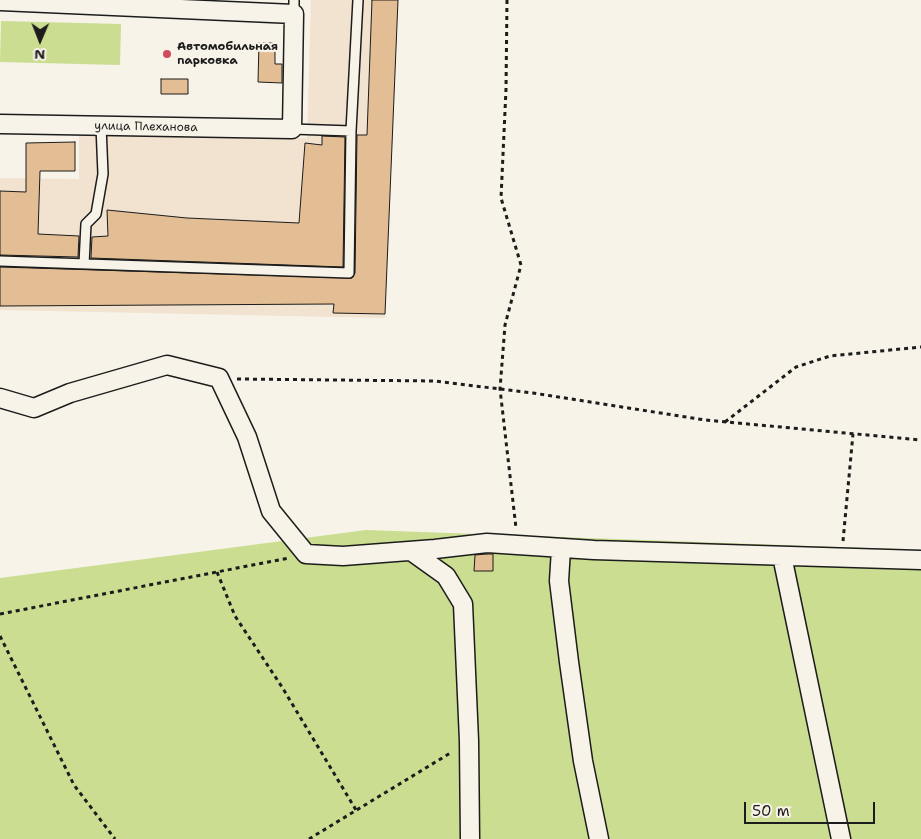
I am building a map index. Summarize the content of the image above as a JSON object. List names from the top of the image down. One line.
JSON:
{"streets":{"street":["улица Плеханова"]},"places":["Автомобильная парковка"],"scale_bar":"50 m","north":"bottom"}
